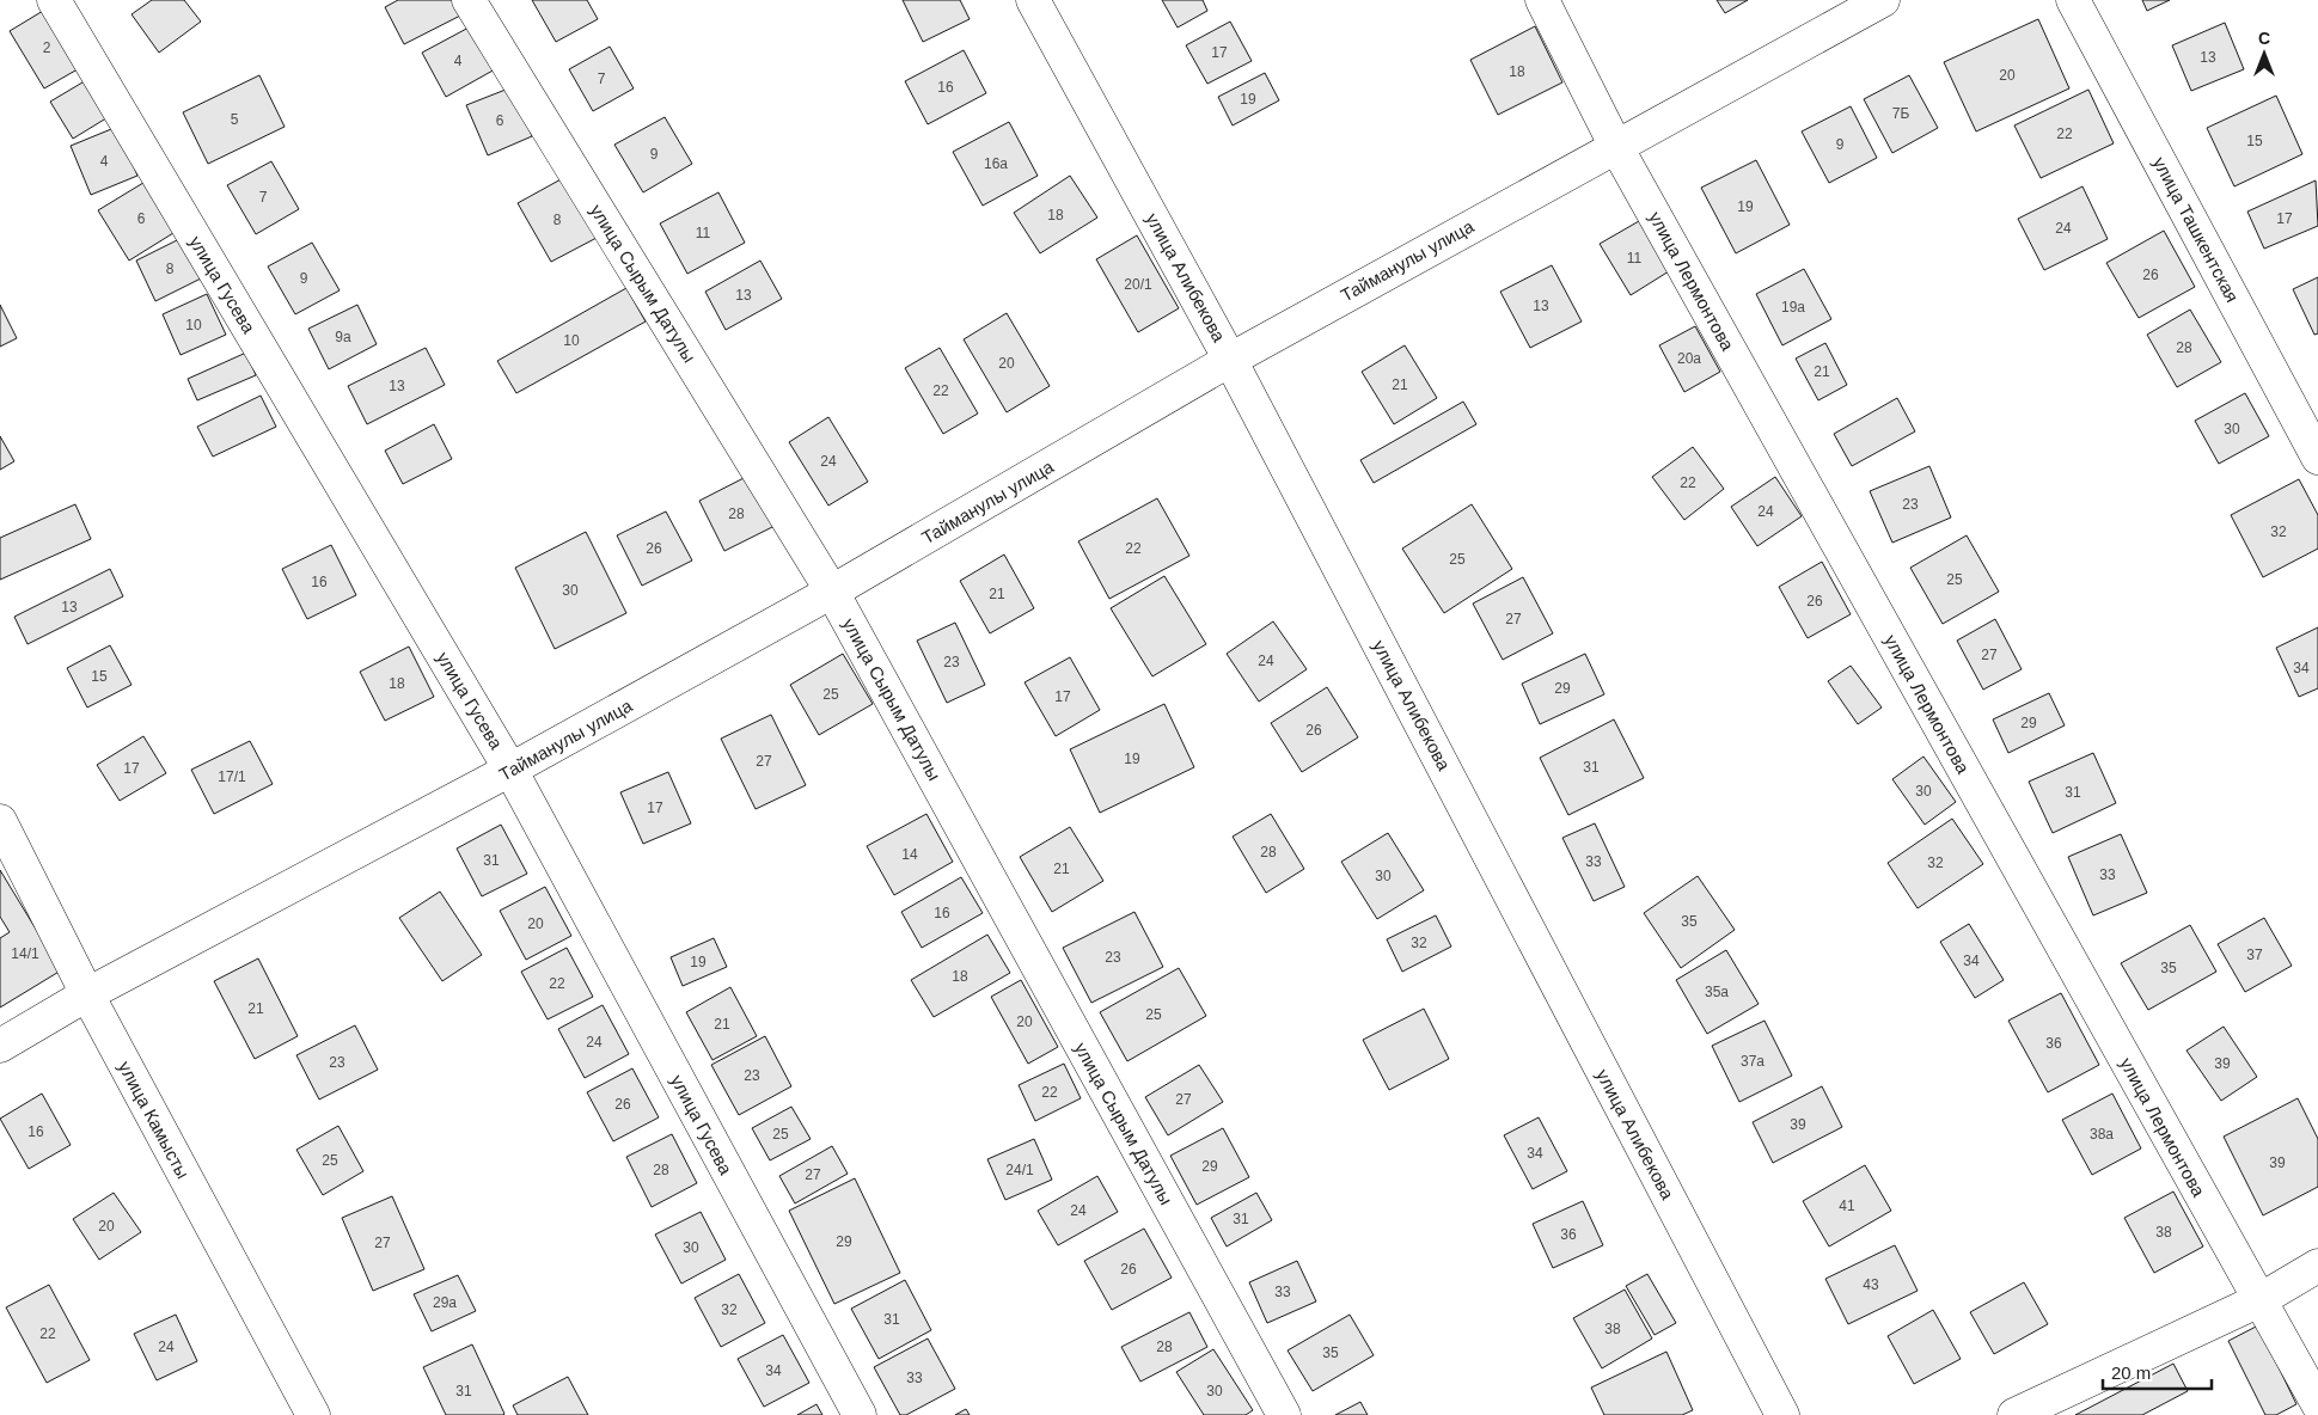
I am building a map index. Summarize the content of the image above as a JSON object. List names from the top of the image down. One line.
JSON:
{"streets":{"street":["улица Ташкентская","Тайманулы улица","улица Алибекова","улица Лермонтова","улица Сырым Датулы","улица Гусева","улица Камысты"]},"crossings":[["Тайманулы улица","улица Алибекова"],["Тайманулы улица","улица Лермонтова"],["Тайманулы улица","улица Сырым Датулы"],["Тайманулы улица","улица Гусева"],["Тайманулы улица","улица Камысты"]],"house_numbers":["2","17","13","4","18","20","7","16","19","7Б","5","6","22","15","9","9","4","16а","7","19","18","6","17","8","24","11","11","8","26","9","20/1","13","13","19а","10","9а","10","28","20а","20","21","21","13","22","30","24","22","23","24","28","32","26","22","25","25","16","30","21","26","13","27","27","24","23","34","15","18","29","25","17","29","26","19","27","31","17","17/1","30","31","17","28","14","31","33","32","21","33","30","16","35","20","32","14/1","37","23","34","19","35","18","22","35а","21","25","20","21","24","36","37а","23","39","23","22","27","26","39","16","25","38а","34","25","39","29","28","24/1","27","41","24","31","20","38","36","29","27","30","26","43","33","29а","32","31","38","22","24","28","35","34","33","31","30"],"scale_bar":"20 m","north":"top"}
